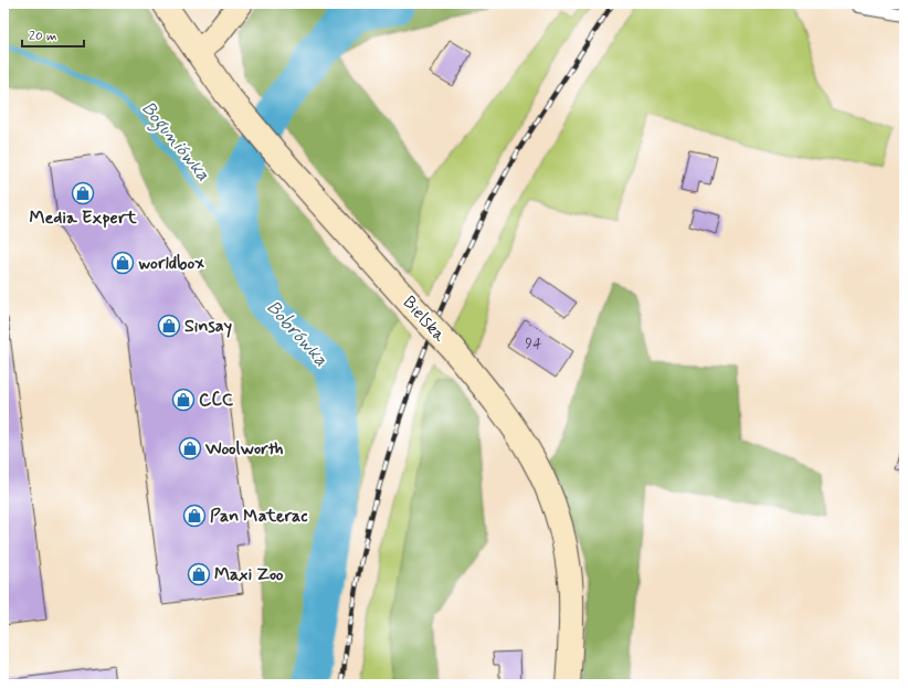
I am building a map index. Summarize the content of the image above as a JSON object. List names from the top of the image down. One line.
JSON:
{"streets":{"street":["Bielska"]},"water":["Boguniówka","Bobrówka"],"places":{"shop":["Media Expert","worldbox","Sinsay","CCC","Woolworth","Pan Materac","Maxi Zoo"]},"house_numbers":["94"],"scale_bar":"20 m"}
